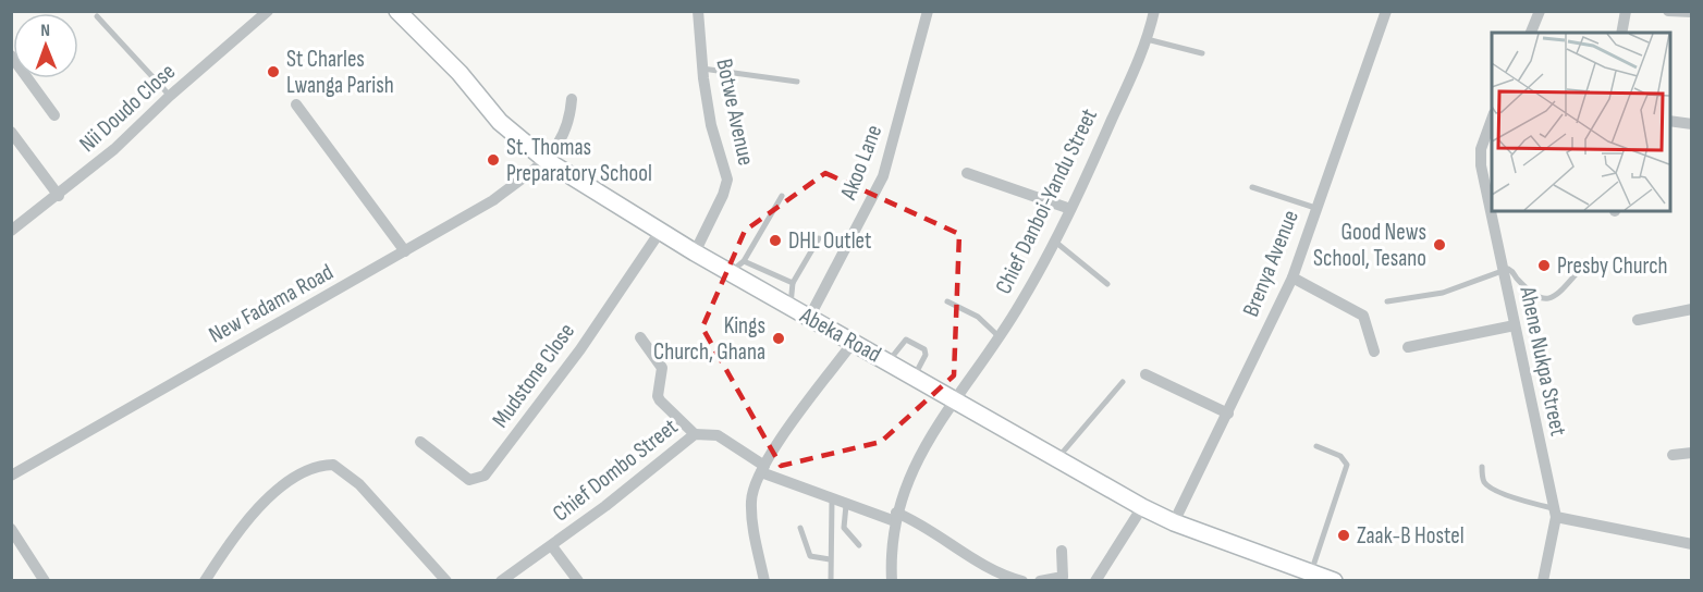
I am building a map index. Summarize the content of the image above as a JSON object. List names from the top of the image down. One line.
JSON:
{"streets":{"street":["Nii Doudo Close","Botwe Avenue","Akoo Lane","Chief Danboi-Yandu Street","Brenya Avenue","New Fadama Road","Abeka Road","Ahene Nukpa Street","Mudstone Close","Chief Dombo Street"]},"crossings":[["Botwe Avenue","Abeka Road"],["Akoo Lane","Abeka Road"],["Chief Danboi-Yandu Street","Abeka Road"],["Chief Danboi-Yandu Street","Chief Dombo Street"],["Brenya Avenue","Abeka Road"],["New Fadama Road","Abeka Road"],["Abeka Road","Mudstone Close"]],"places":["St Charles Lwanga Parish","St. Thomas Preparatory School","DHL Outlet","Good News School, Tesano","Presby Church","Kings Church, Ghana","Zaak-B Hostel"],"north":"top"}
